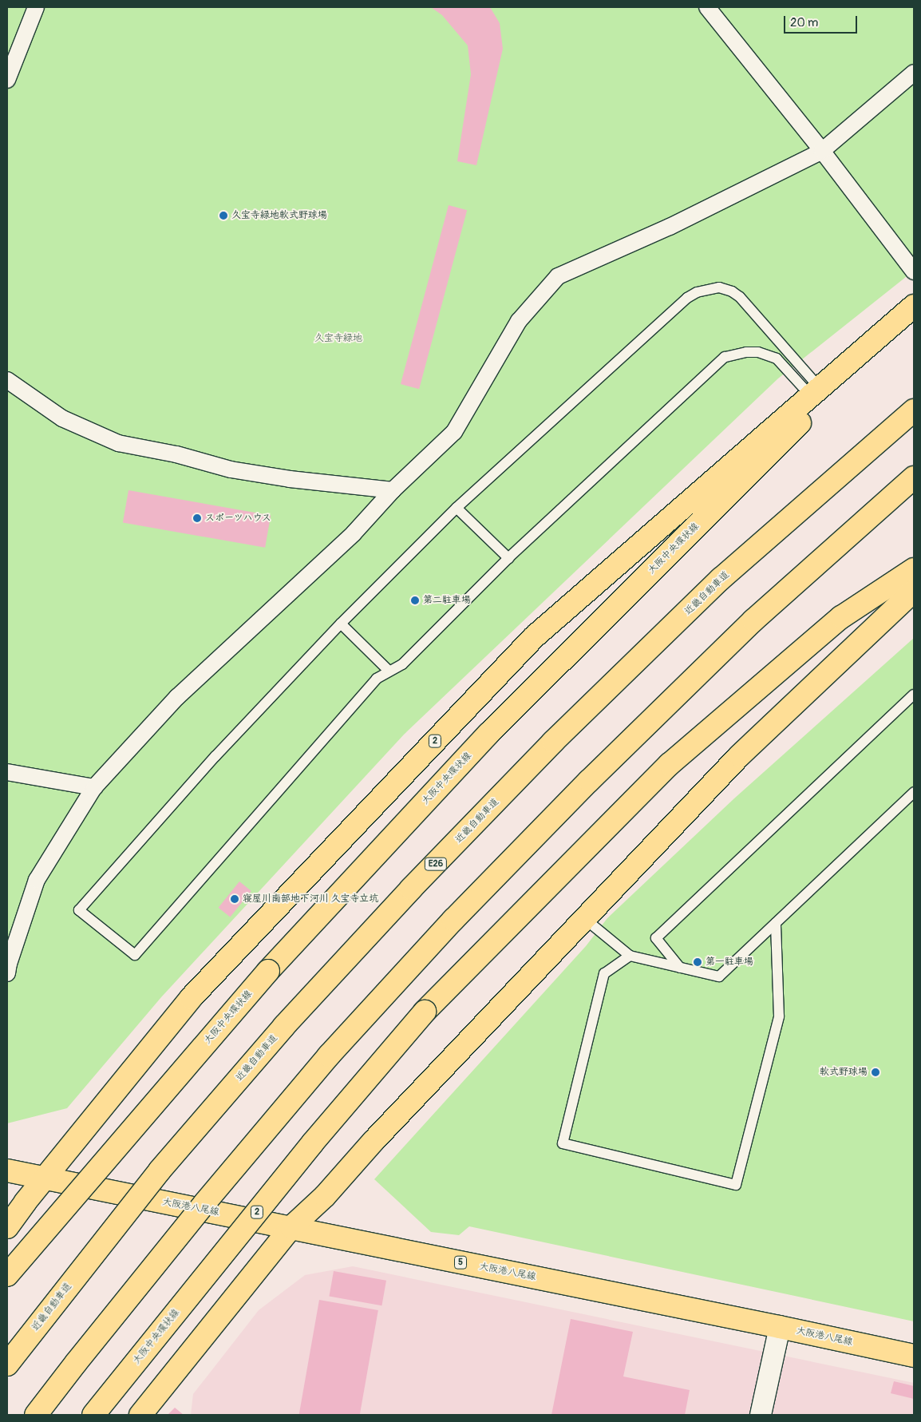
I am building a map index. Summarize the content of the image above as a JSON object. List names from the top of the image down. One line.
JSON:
{"streets":{"main road":["大阪中央環状線","近畿自動車道","2","E26","大阪港八尾線","5"]},"crossings":[["大阪中央環状線","2"],["2","大阪港八尾線"]],"parks":["久宝寺緑地"],"places":["久宝寺緑地軟式野球場","スポーツハウス","第二駐車場","寝屋川南部地下河川 久宝寺立坑","第一駐車場","軟式野球場"],"scale_bar":"20 m"}
